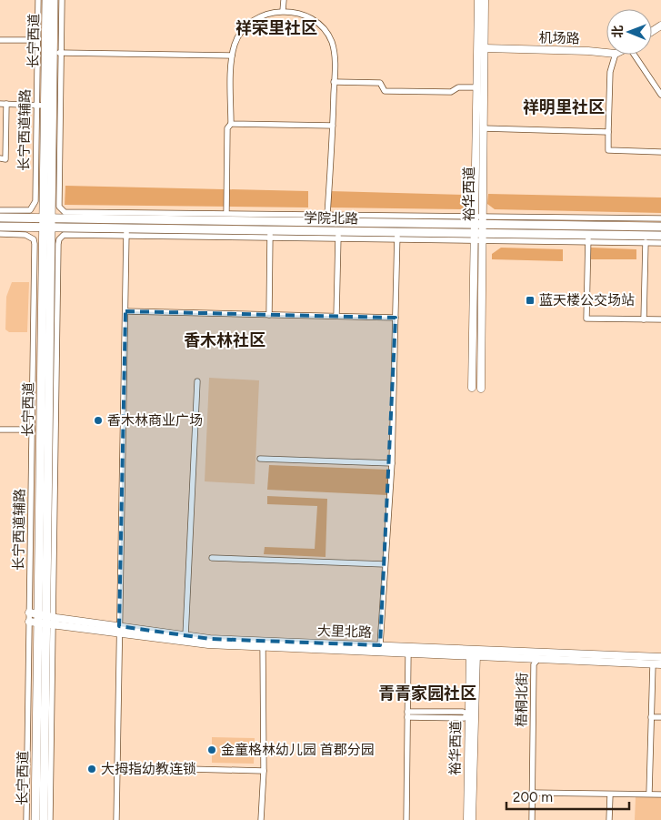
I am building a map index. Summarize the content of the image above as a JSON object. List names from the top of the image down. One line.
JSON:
{"streets":{"main road":["机场路","长宁西道","裕华西道","学院北路","大里北路"],"street":["长宁西道辅路","梧桐北街"]},"crossings":[["机场路","裕华西道"],["长宁西道","长宁西道辅路"],["长宁西道","学院北路"],["长宁西道","大里北路"],["长宁西道辅路","学院北路"],["长宁西道辅路","大里北路"],["裕华西道","学院北路"],["裕华西道","大里北路"],["大里北路","梧桐北街"]],"districts":["祥荣里社区","祥明里社区","香木林社区","青青家园社区"],"places":{"transit":["蓝天楼公交场站"],"other":["香木林商业广场","金童格林幼儿园 首郡分园","大拇指幼教连锁"]},"scale_bar":"200 m","north":"left"}
